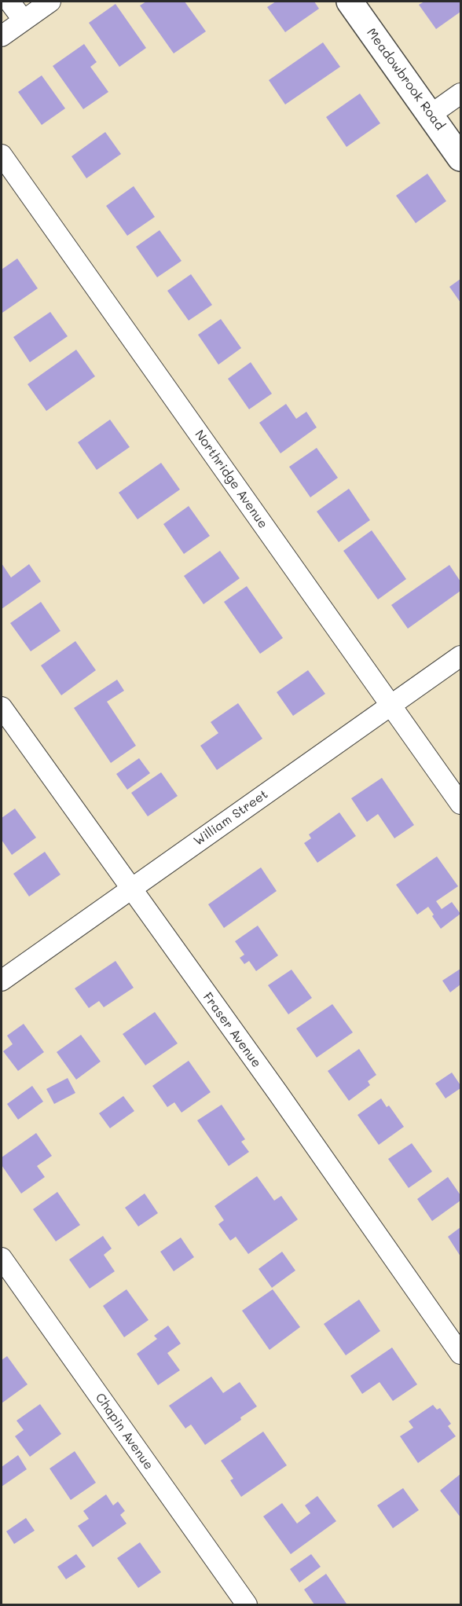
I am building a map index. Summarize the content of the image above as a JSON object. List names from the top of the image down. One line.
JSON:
{"streets":{"street":["Meadowbrook Road","Northridge Avenue","William Street","Fraser Avenue","Chapin Avenue"]},"crossings":[["Northridge Avenue","William Street"],["William Street","Fraser Avenue"]]}
